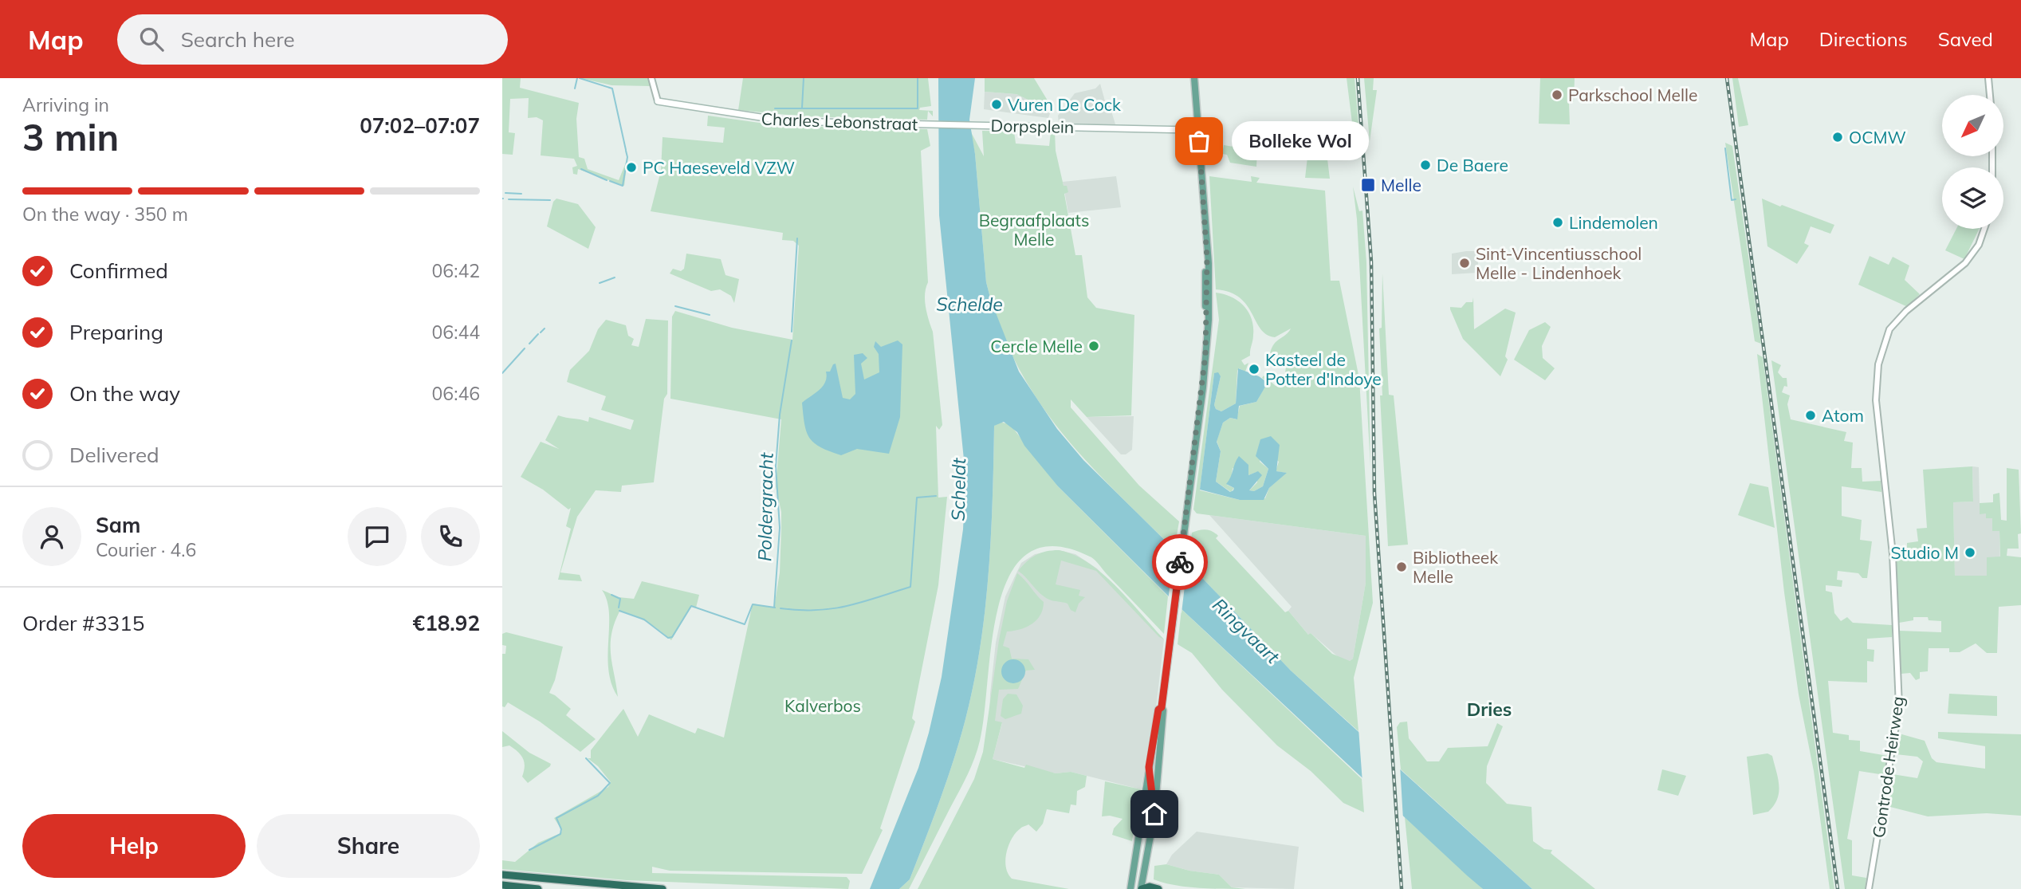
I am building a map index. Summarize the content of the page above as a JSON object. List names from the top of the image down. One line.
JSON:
{"streets":{"main road":["Charles Lebonstraat","Dorpsplein"],"street":["Gontrode Heirweg"]},"crossings":[["Charles Lebonstraat","Dorpsplein"]],"districts":["Dries"],"water":["Schelde","Scheldt","Poldergracht","Ringvaart"],"parks":["Begraafplaats Melle","Kalverbos"],"places":{"other":["Parkschool Melle","Vuren De Cock","OCMW","Bolleke Wol","De Baere","PC Haeseveld VZW","Lindemolen","Sint-Vincentiusschool Melle - Lindenhoek","Cercle Melle","Kasteel de Potter d'Indoye","Atom","Studio M","Bibliotheek Melle"],"transit":["Melle"]},"north":"bottom left","page":{"header":"Map","search":"Search here","nav":["Map","Directions","Saved"],"heading":["3 min","Arriving in","07:02–07:07"],"panel":["Sam","Courier · 4.6","Order #3315","€18.92"],"bubble":"Bolleke Wol","bar":"On the way · 350 m","list":[["Confirmed","06:42"],["Preparing","06:44"],["On the way","06:46"],"Delivered"],"buttons":["Help","Share"]}}
